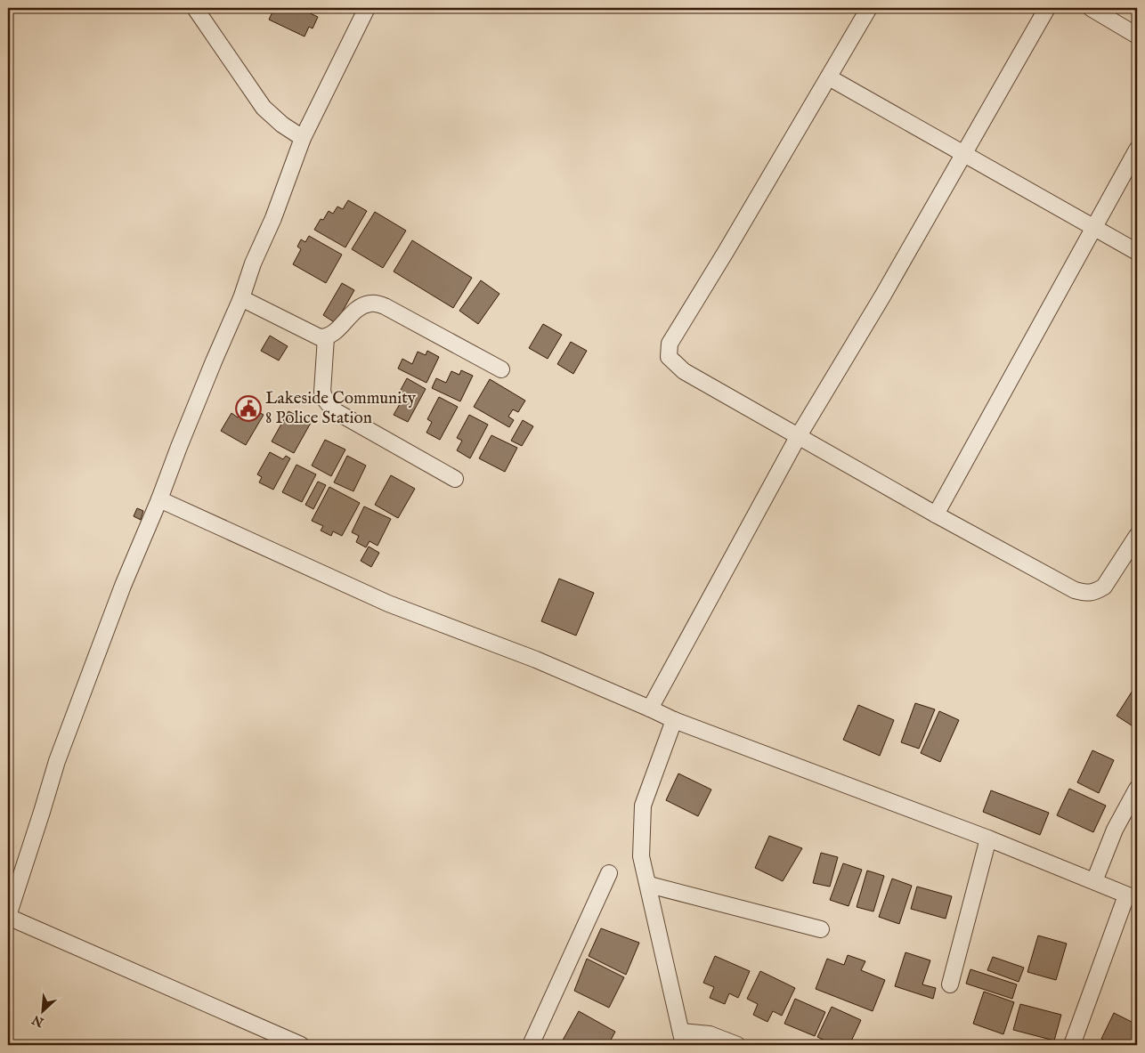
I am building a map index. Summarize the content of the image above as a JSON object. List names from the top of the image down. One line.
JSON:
{"places":{"public building":["Lakeside Community 8 Police Station"]},"north":"bottom left"}
